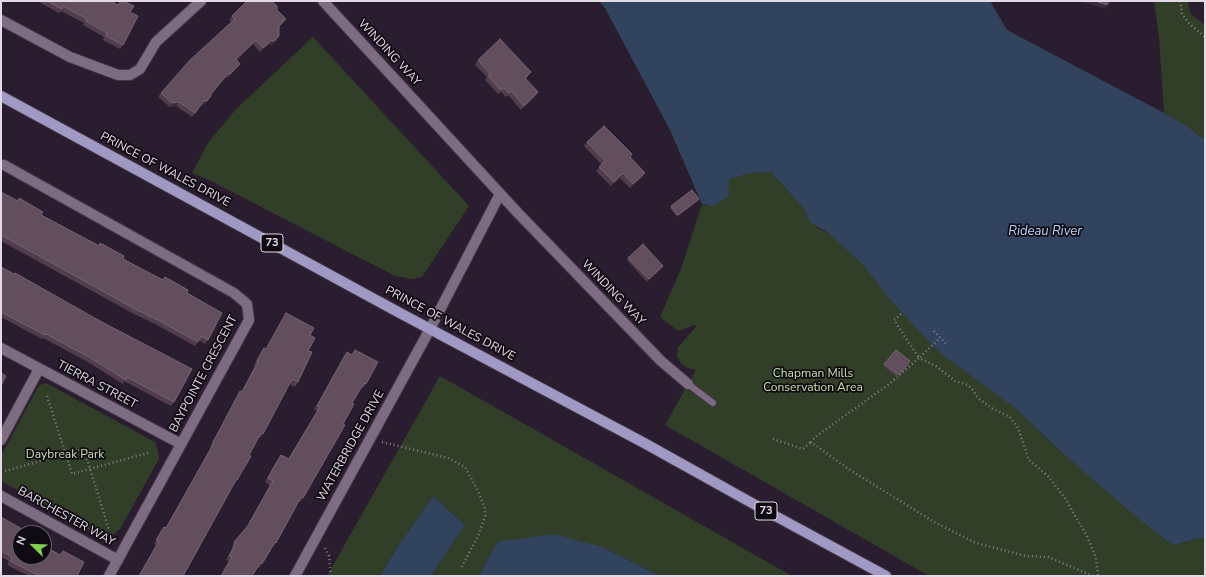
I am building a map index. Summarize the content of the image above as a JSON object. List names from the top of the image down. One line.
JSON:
{"streets":{"main road":["PRINCE OF WALES DRIVE","73"],"street":["WINDING WAY","BAYPOINTE CRESCENT","TIERRA STREET","WATERBRIDGE DRIVE","BARCHESTER WAY"]},"crossings":[["PRINCE OF WALES DRIVE","WATERBRIDGE DRIVE"],["BAYPOINTE CRESCENT","TIERRA STREET"],["BAYPOINTE CRESCENT","BARCHESTER WAY"]],"water":["Rideau River"],"parks":["Chapman Mills Conservation Area","Daybreak Park"],"north":"top left"}
